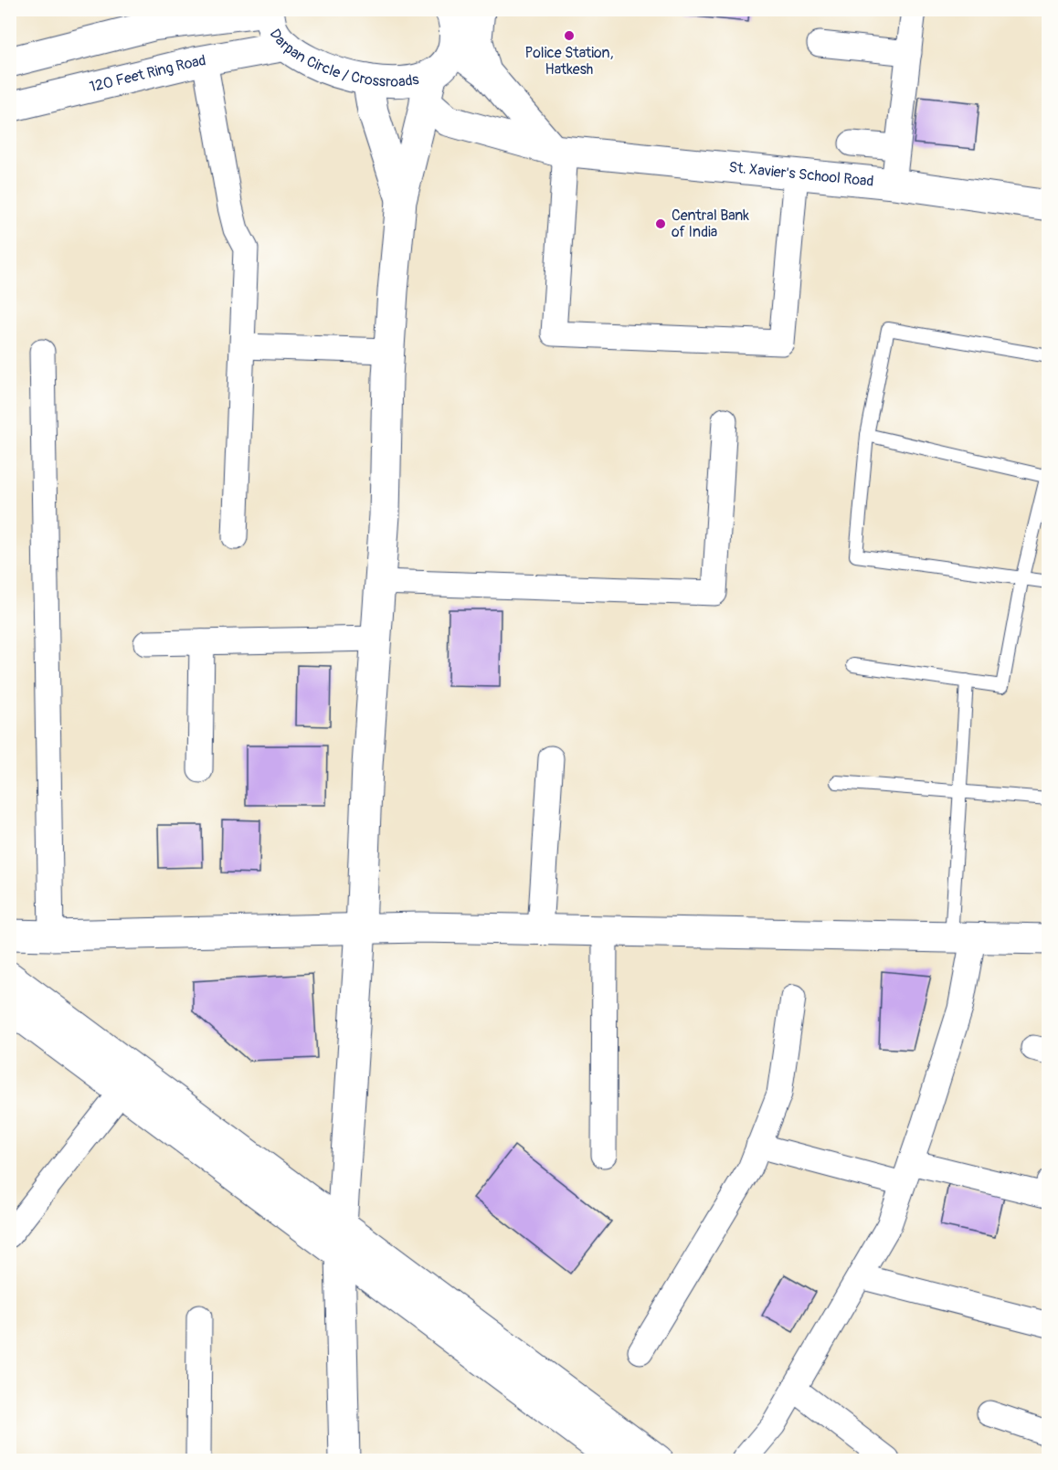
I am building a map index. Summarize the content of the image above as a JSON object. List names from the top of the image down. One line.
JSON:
{"streets":{"street":["Darpan Circle / Crossroads","120 Feet Ring Road","St. Xavier's School Road"]},"crossings":[["Darpan Circle / Crossroads","120 Feet Ring Road"],["Darpan Circle / Crossroads","St. Xavier's School Road"]],"places":["Police Station, Hatkesh","Central Bank of India"]}
